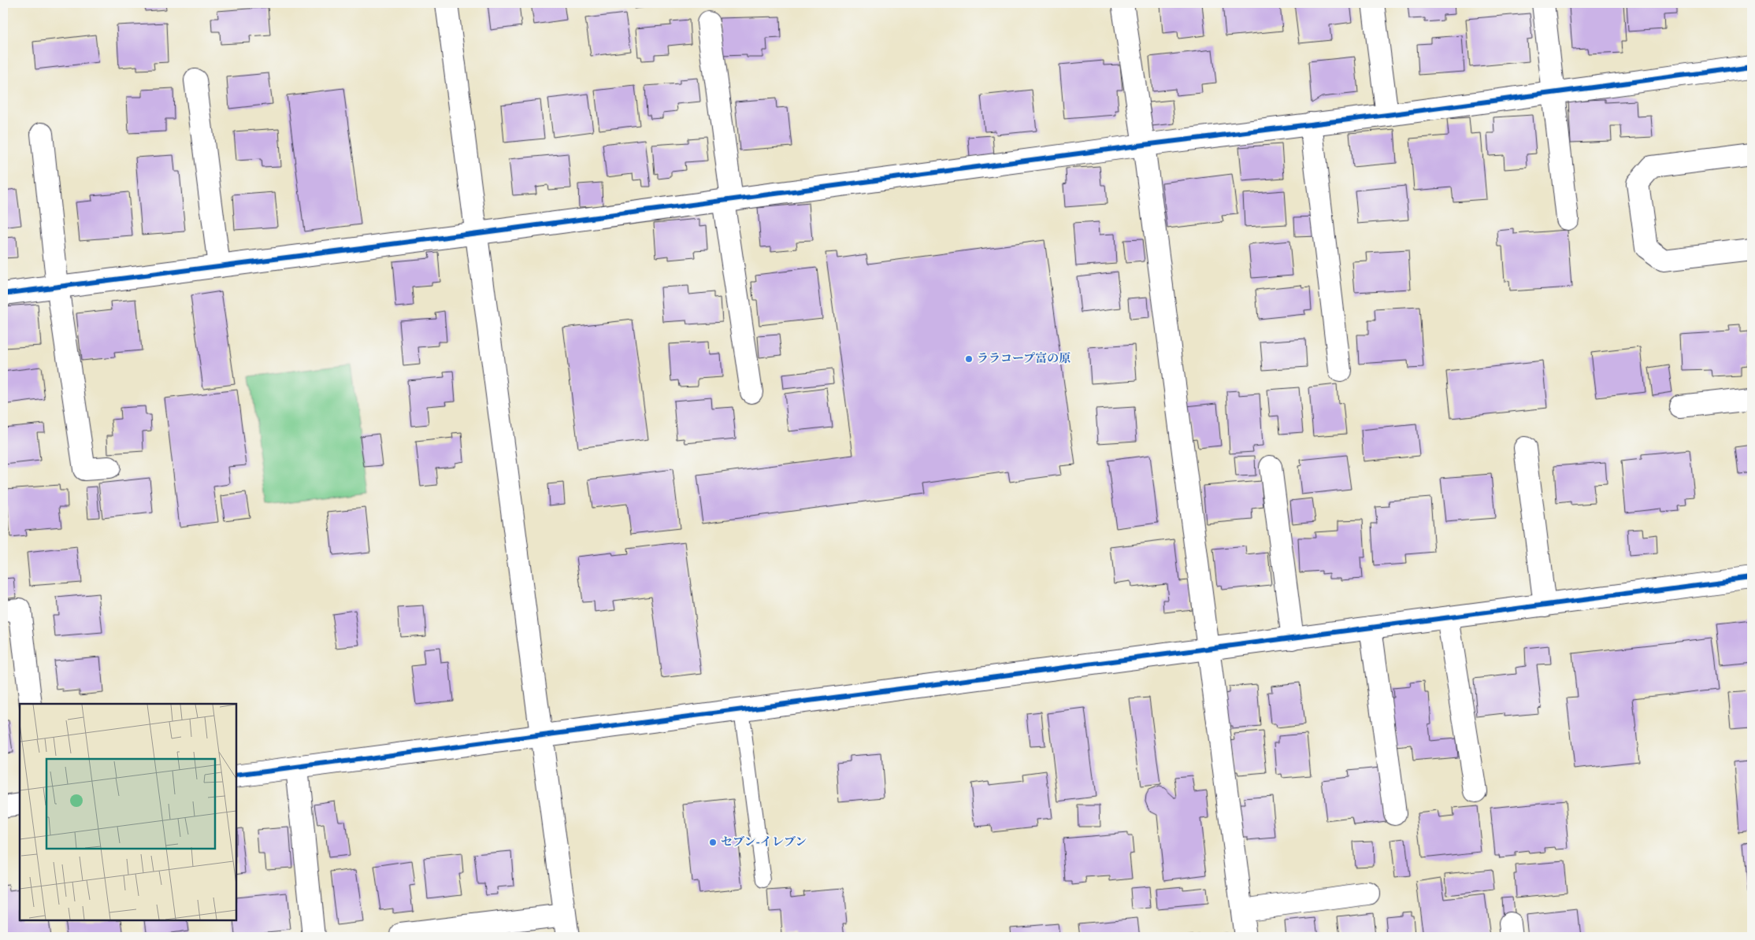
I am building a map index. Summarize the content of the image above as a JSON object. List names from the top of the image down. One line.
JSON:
{"places":["ララコープ富の原","セブン-イレブン"]}
